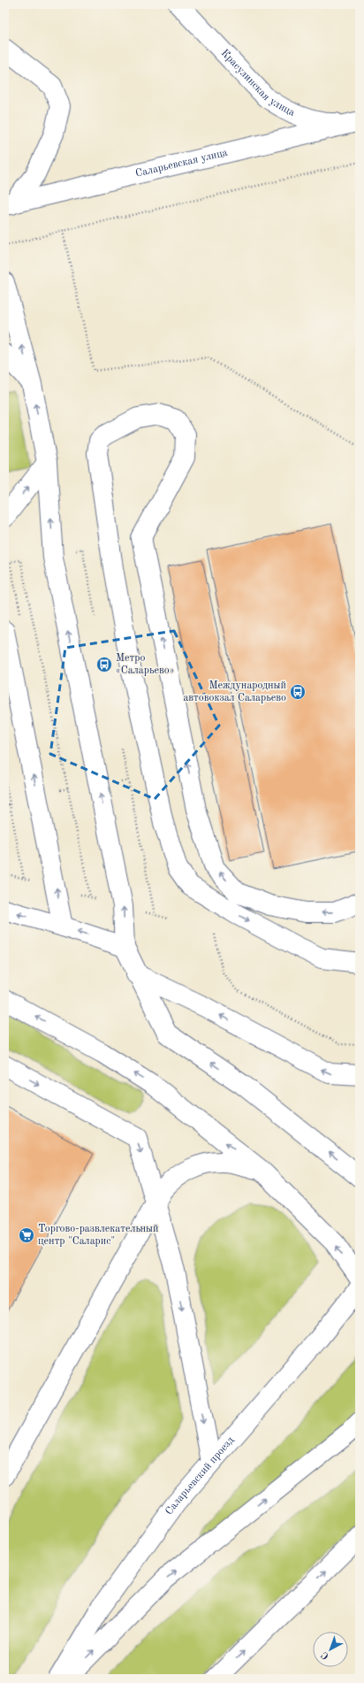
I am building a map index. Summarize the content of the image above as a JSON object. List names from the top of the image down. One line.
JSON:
{"streets":{"street":["Красулинская улица","Саларьевская улица","Саларьевский проезд"]},"crossings":[["Красулинская улица","Саларьевская улица"]],"places":{"bus stop":["Метро «Саларьево»","Международный автовокзал Саларьево"],"supermarket":["Торгово-развлекательный центр \"Саларис\""]},"north":"bottom left"}
